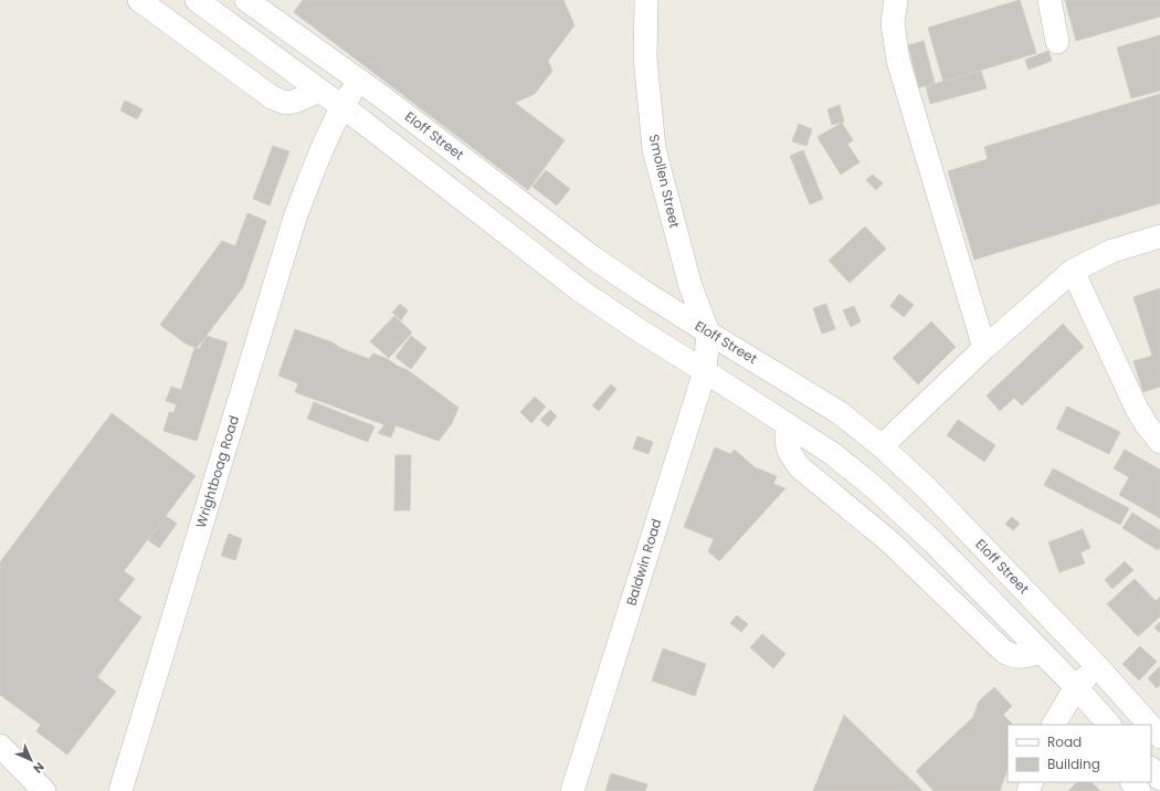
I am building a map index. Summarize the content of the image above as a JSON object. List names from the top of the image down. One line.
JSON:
{"streets":{"street":["Eloff Street","Smollen Street","Wrightboag Road","Baldwin Road"]},"crossings":[["Eloff Street","Smollen Street"],["Eloff Street","Wrightboag Road"],["Eloff Street","Baldwin Road"],["Smollen Street","Baldwin Road"]],"legend":["Road","Building"],"north":"bottom right"}
